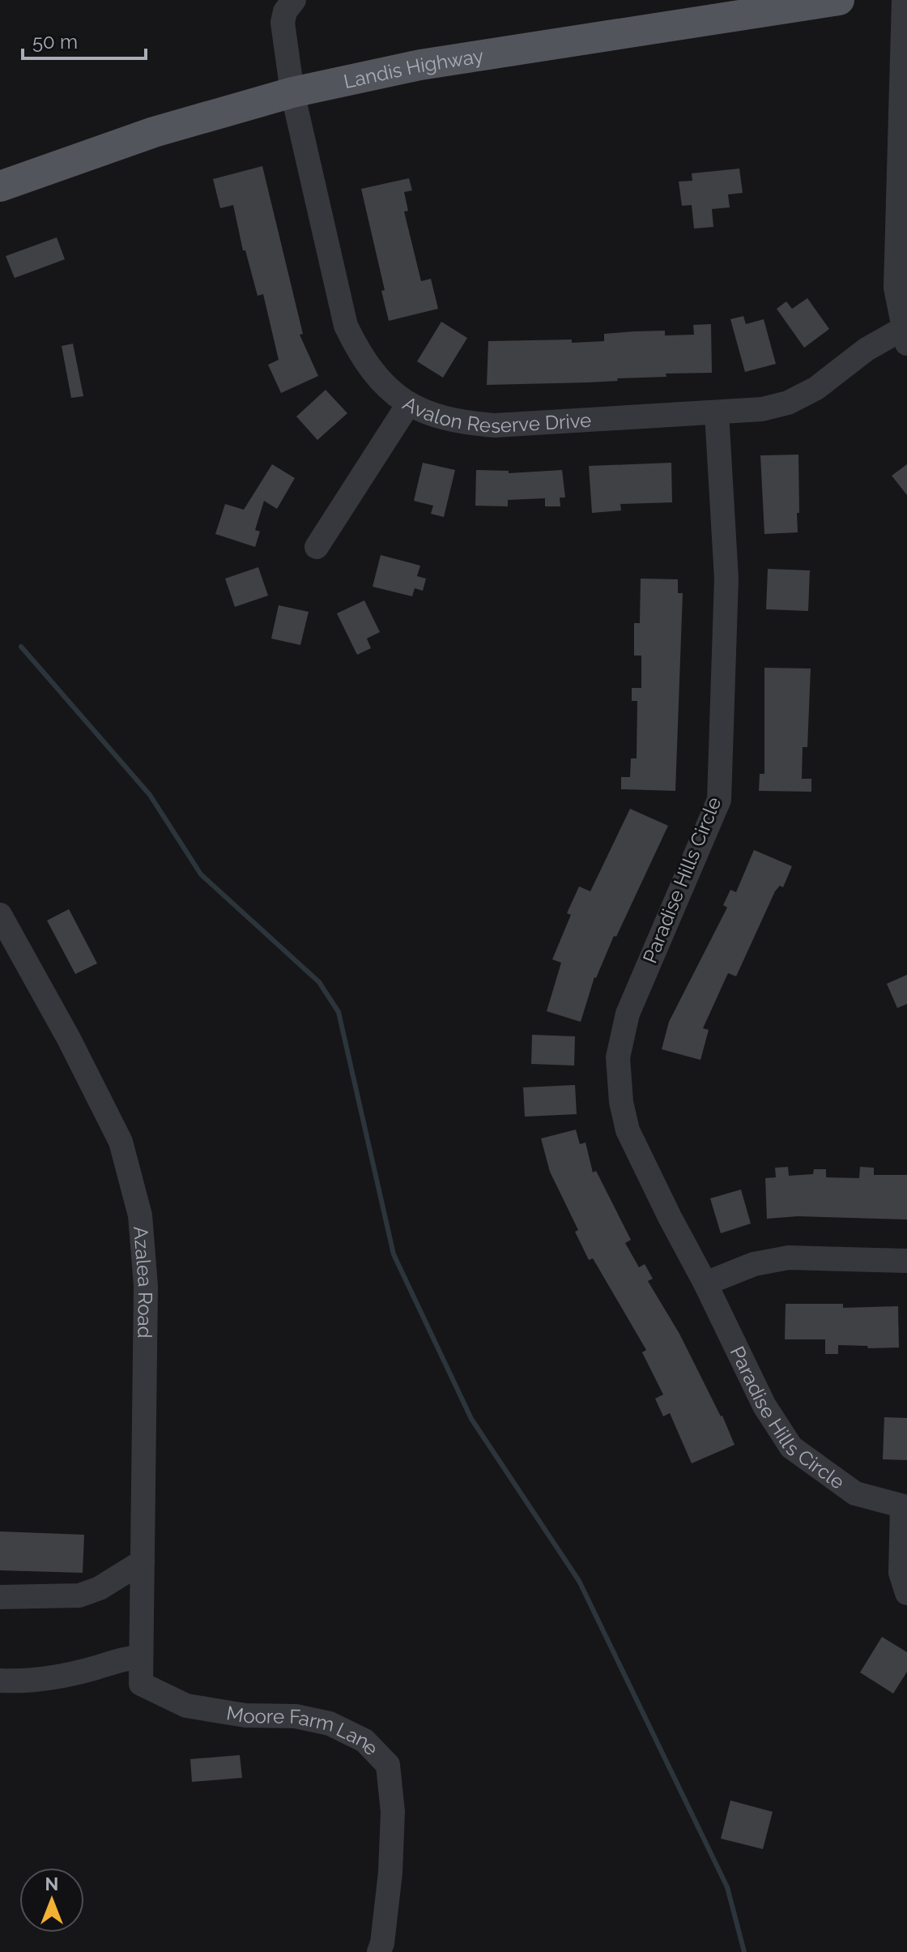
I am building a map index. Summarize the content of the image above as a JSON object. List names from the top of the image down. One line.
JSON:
{"streets":{"main road":["Landis Highway"],"street":["Avalon Reserve Drive","Paradise Hills Circle","Azalea Road","Moore Farm Lane"]},"crossings":[["Landis Highway","Avalon Reserve Drive"],["Avalon Reserve Drive","Paradise Hills Circle"],["Azalea Road","Moore Farm Lane"]],"scale_bar":"50 m","north":"top"}
